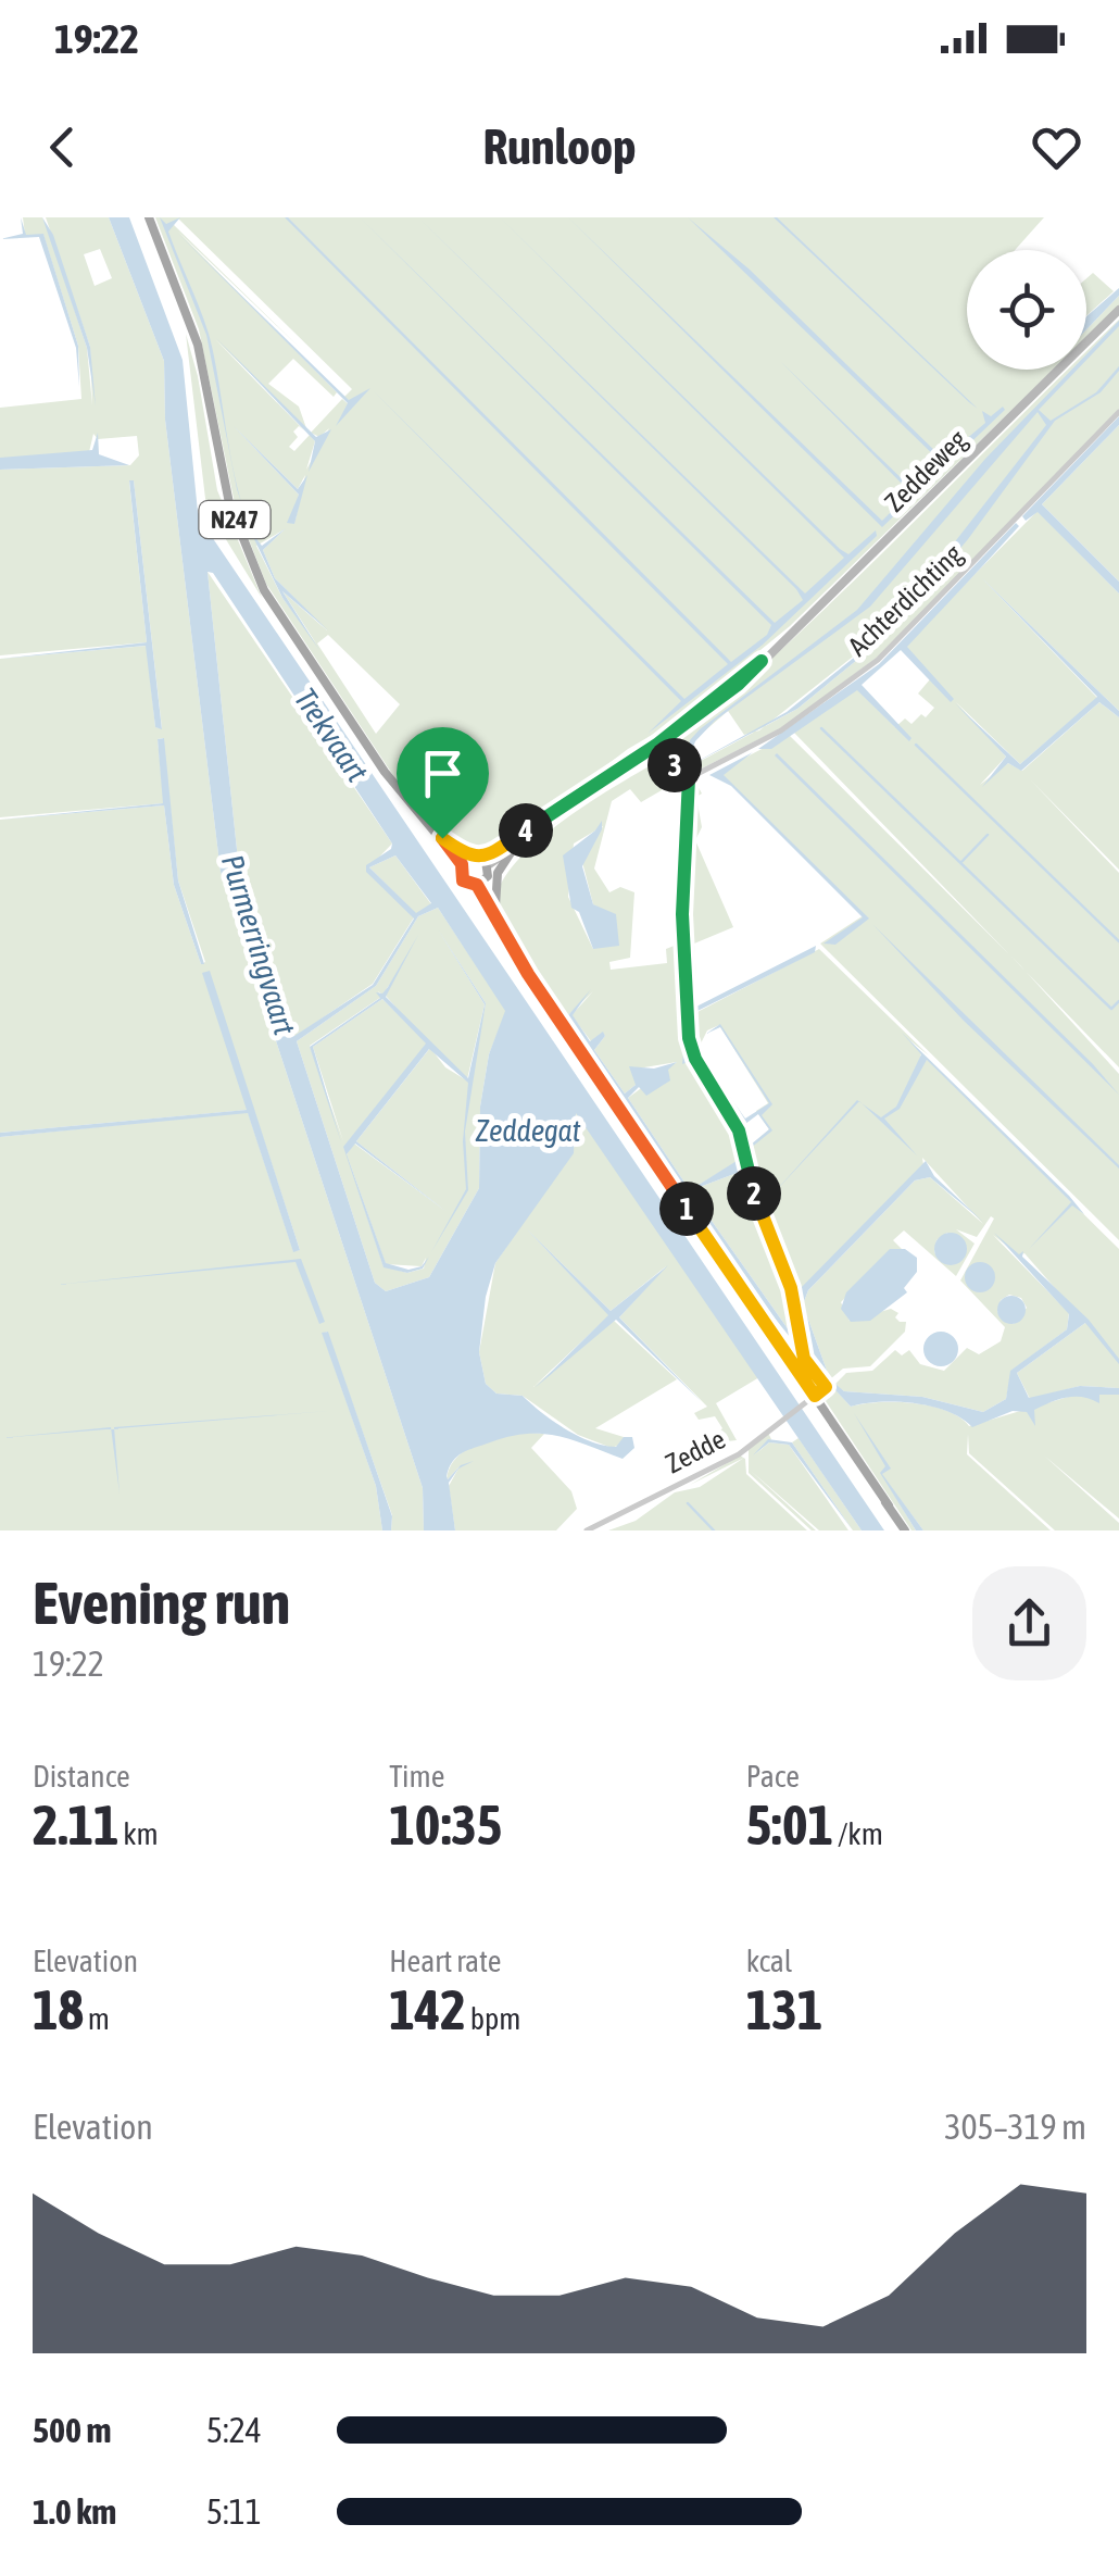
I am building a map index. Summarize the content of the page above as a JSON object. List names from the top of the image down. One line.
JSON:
{"streets":{"main road":["Zeddeweg","N247"],"street":["Achterdichting","Zedde"]},"crossings":[["N247","Zedde"],["Achterdichting","Zedde"]],"water":["Trekvaart","Purmerringvaart","Zeddegat"],"page":{"status":"19:22","header":"Runloop","pins":["3","4","2","1"],"heading":["Evening run","19:22"],"stats":[["Distance","2.11 km"],["Time","10:35"],["Pace","5:01 /km"],["Elevation","18 m"],["Heart rate","142 bpm"],["kcal","131"]],"chart":["Elevation","305–319 m"],"list":[{"name":"500 m","note":"5:24"},{"name":"1.0 km","note":"5:11"}]}}
